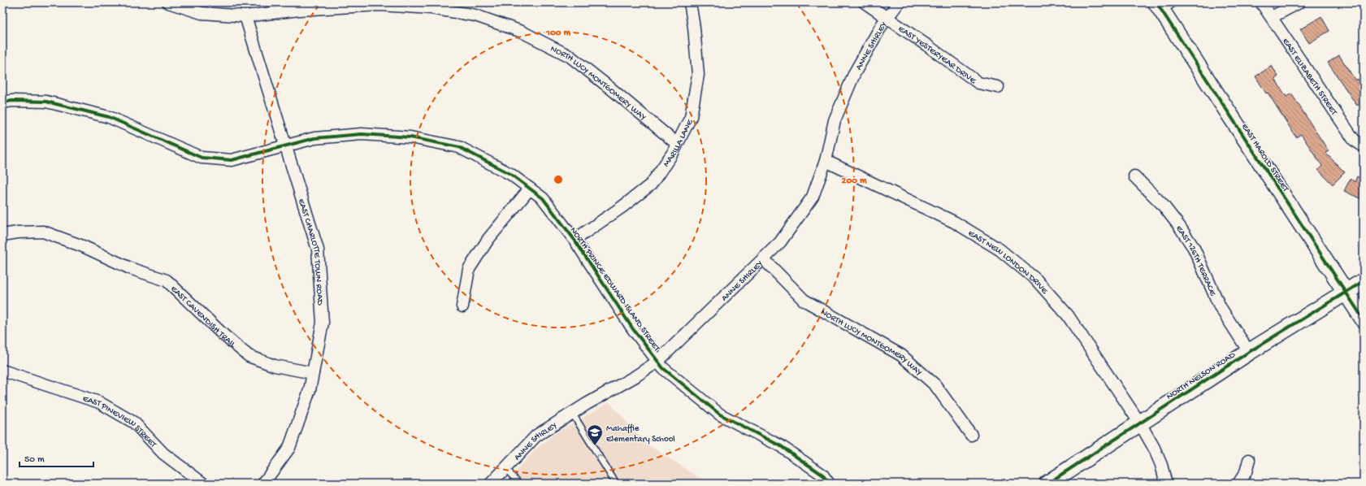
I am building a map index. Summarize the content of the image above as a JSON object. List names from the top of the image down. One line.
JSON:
{"streets":{"street":["ANNE SHIRLEY","EAST YESTERYEAR DRIVE","EAST ELIZABETH STREET","NORTH LUCY MONTGOMERY WAY","MARILLA LANE","EAST HAROLD STREET","EAST CHARLOTTE TOWN ROAD","EAST 126TH TERRACE","EAST NEW LONDON DRIVE","NORTH PRINCE EDWARD ISLAND STREET","EAST CAVENDISH TRAIL","NORTH NELSON ROAD","EAST PINEVIEW STREET"]},"crossings":[["ANNE SHIRLEY","EAST YESTERYEAR DRIVE"],["ANNE SHIRLEY","NORTH LUCY MONTGOMERY WAY"],["ANNE SHIRLEY","EAST NEW LONDON DRIVE"],["ANNE SHIRLEY","NORTH PRINCE EDWARD ISLAND STREET"],["NORTH LUCY MONTGOMERY WAY","MARILLA LANE"],["NORTH LUCY MONTGOMERY WAY","EAST CHARLOTTE TOWN ROAD"],["MARILLA LANE","NORTH PRINCE EDWARD ISLAND STREET"],["EAST HAROLD STREET","NORTH NELSON ROAD"],["EAST CHARLOTTE TOWN ROAD","NORTH PRINCE EDWARD ISLAND STREET"],["EAST CHARLOTTE TOWN ROAD","EAST CAVENDISH TRAIL"],["EAST 126TH TERRACE","NORTH NELSON ROAD"],["EAST NEW LONDON DRIVE","NORTH NELSON ROAD"]],"places":{"school or university":["Mahaffie Elementary School"]},"scale_bar":"50 m","rings":["100 m","200 m"]}
